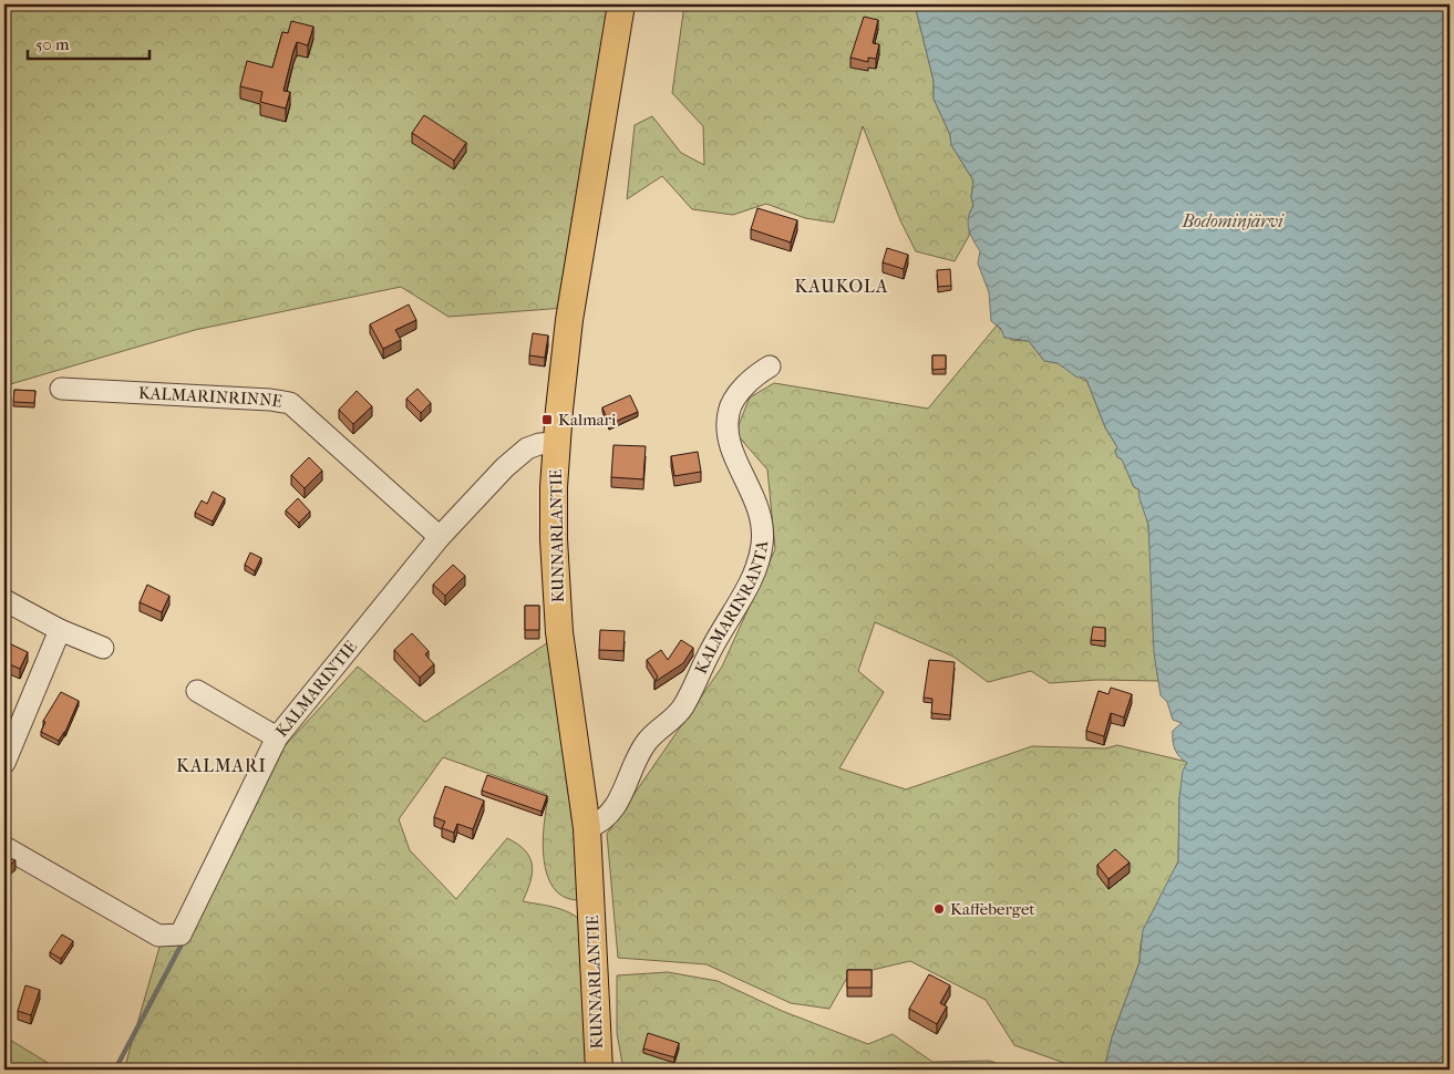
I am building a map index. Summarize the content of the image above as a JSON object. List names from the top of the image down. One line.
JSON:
{"streets":{"main road":["KUNNARLANTIE"],"street":["KALMARINRINNE","KALMARINRANTA","KALMARINTIE"]},"crossings":[["KALMARINRINNE","KALMARINTIE"],["KUNNARLANTIE","KALMARINRANTA"],["KUNNARLANTIE","KALMARINTIE"]],"districts":["KAUKOLA","KALMARI"],"water":["Bodominjärvi"],"places":{"transit":["Kalmari"],"other":["Kaffeberget"]},"scale_bar":"50 m"}
